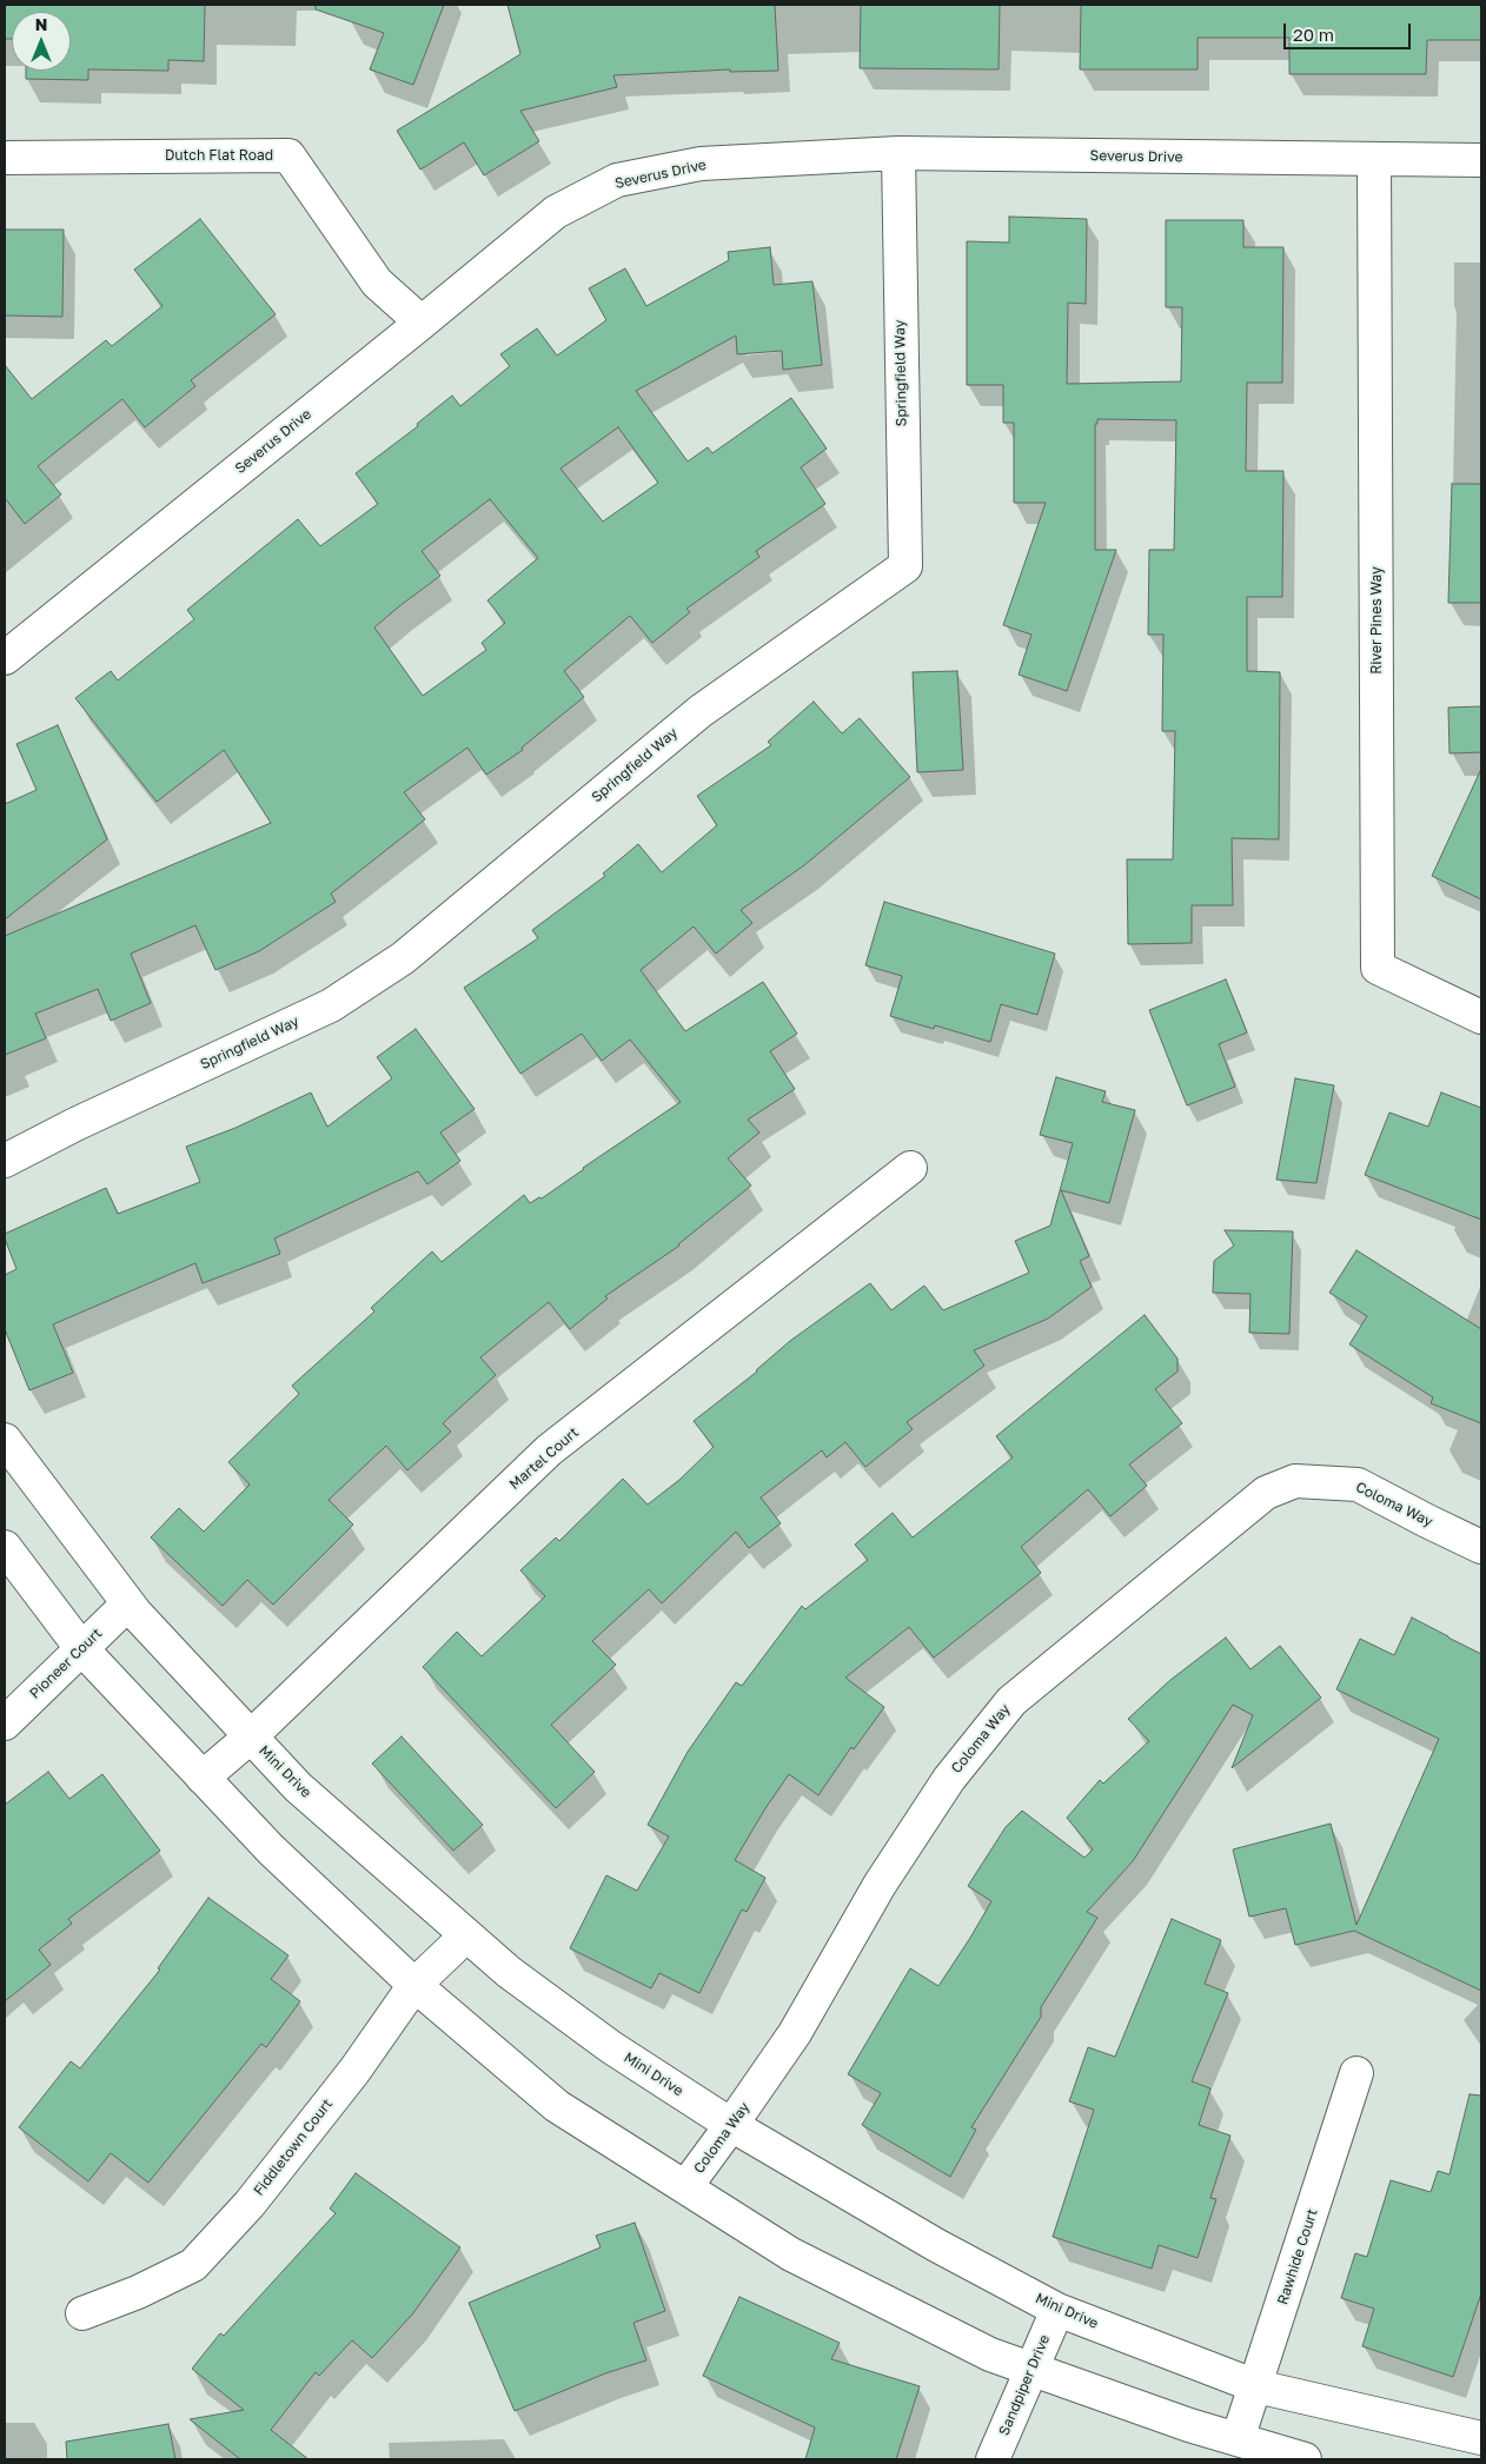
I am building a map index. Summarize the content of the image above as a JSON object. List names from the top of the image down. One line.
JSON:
{"streets":{"street":["Dutch Flat Road","Severus Drive","Springfield Way","River Pines Way","Martel Court","Coloma Way","Pioneer Court","Mini Drive","Fiddletown Court","Rawhide Court","Sandpiper Drive"]},"crossings":[["Dutch Flat Road","Severus Drive"],["Severus Drive","Springfield Way"],["Severus Drive","River Pines Way"],["Martel Court","Mini Drive"],["Coloma Way","Mini Drive"],["Pioneer Court","Mini Drive"],["Mini Drive","Fiddletown Court"],["Mini Drive","Rawhide Court"],["Mini Drive","Sandpiper Drive"]],"scale_bar":"20 m","north":"top"}
